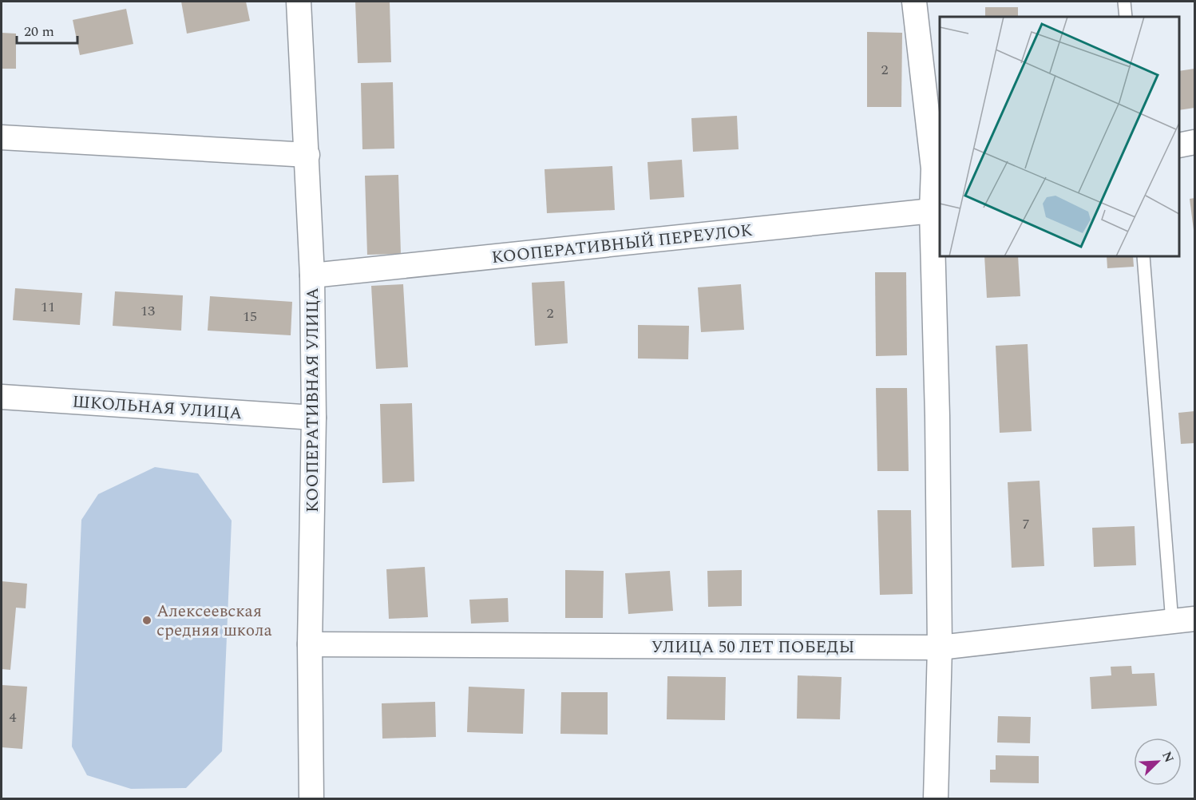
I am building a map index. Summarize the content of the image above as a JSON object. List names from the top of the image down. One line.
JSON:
{"streets":{"street":["КООПЕРАТИВНЫЙ ПЕРЕУЛОК","КООПЕРАТИВНАЯ УЛИЦА","ШКОЛЬНАЯ УЛИЦА","УЛИЦА 50 ЛЕТ ПОБЕДЫ"]},"crossings":[["КООПЕРАТИВНЫЙ ПЕРЕУЛОК","КООПЕРАТИВНАЯ УЛИЦА"],["КООПЕРАТИВНАЯ УЛИЦА","ШКОЛЬНАЯ УЛИЦА"],["КООПЕРАТИВНАЯ УЛИЦА","УЛИЦА 50 ЛЕТ ПОБЕДЫ"]],"places":["Алексеевская средняя школа"],"house_numbers":["2","11","13","2","15","7","4"],"scale_bar":"20 m","north":"top right"}
